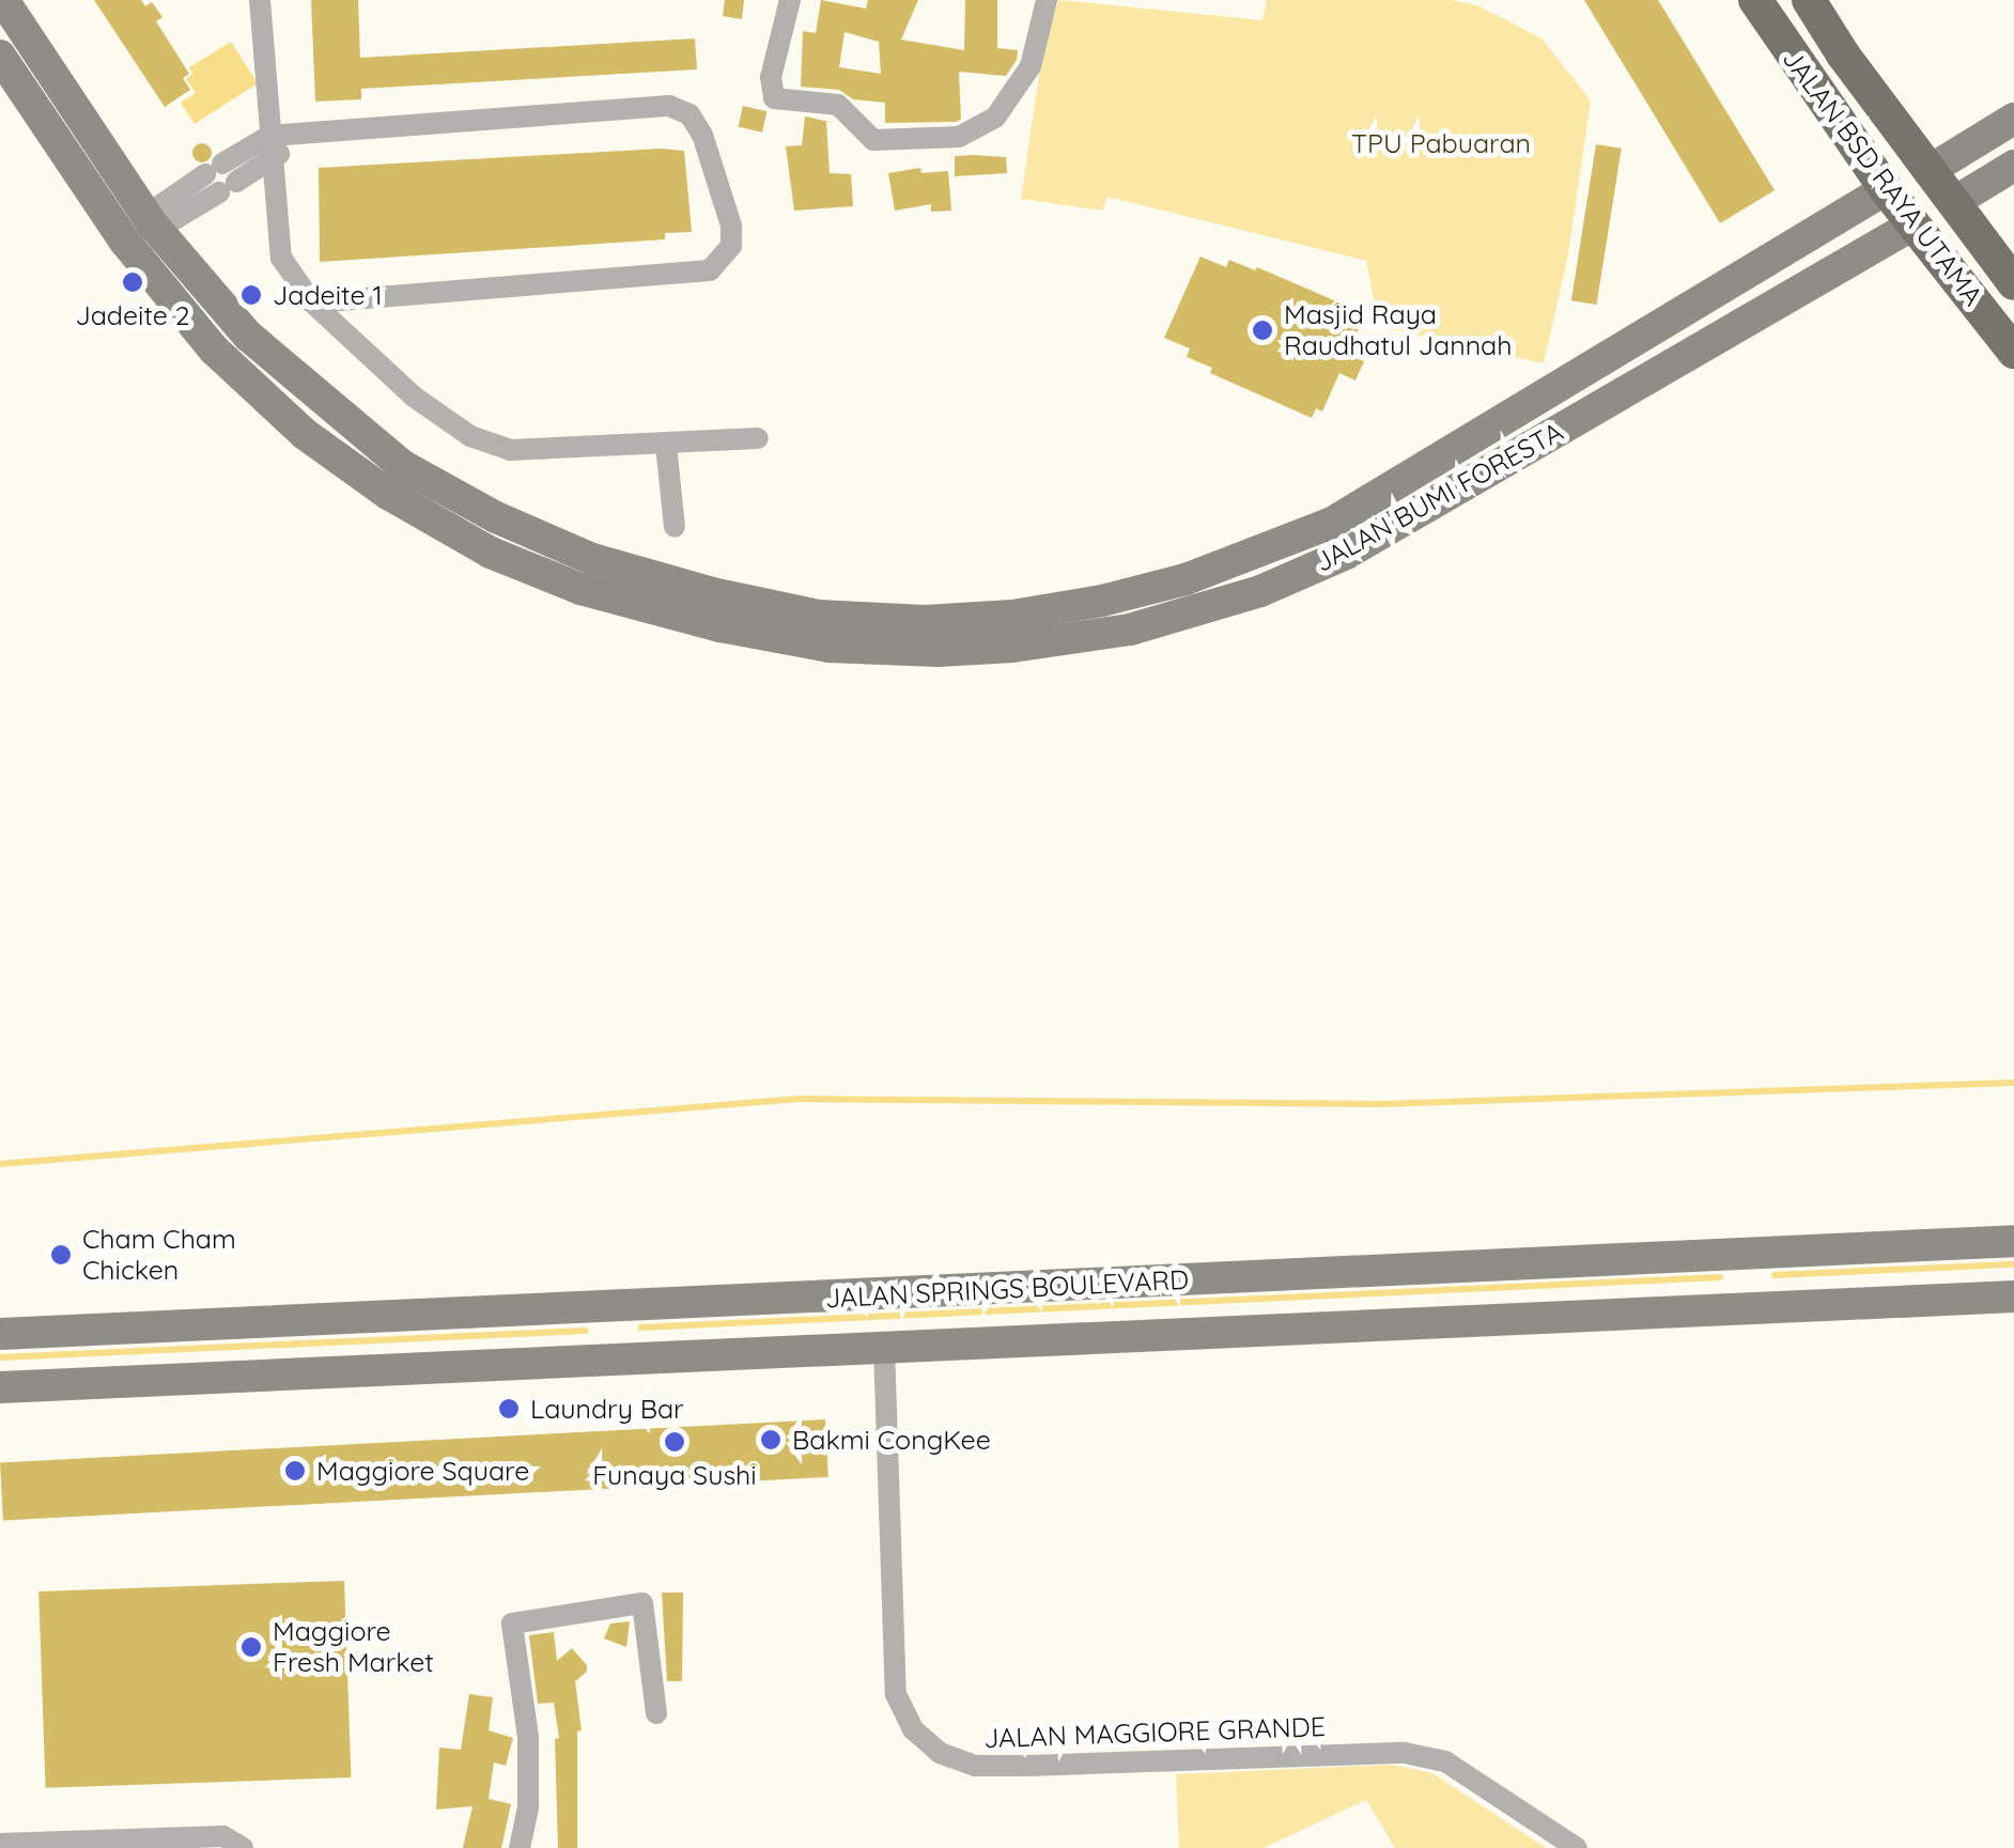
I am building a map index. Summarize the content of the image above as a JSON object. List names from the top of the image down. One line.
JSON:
{"streets":{"main road":["JALAN BSD RAYA UTAMA","JALAN BUMI FORESTA","JALAN SPRINGS BOULEVARD"],"street":["JALAN MAGGIORE GRANDE"]},"crossings":[["JALAN BSD RAYA UTAMA","JALAN BUMI FORESTA"],["JALAN SPRINGS BOULEVARD","JALAN MAGGIORE GRANDE"]],"parks":["TPU Pabuaran"],"places":["Jadeite 2","Jadeite 1","Masjid Raya Raudhatul Jannah","Cham Cham Chicken","Laundry Bar","Bakmi CongKee","Funaya Sushi","Maggiore Square","Maggiore Fresh Market"]}
